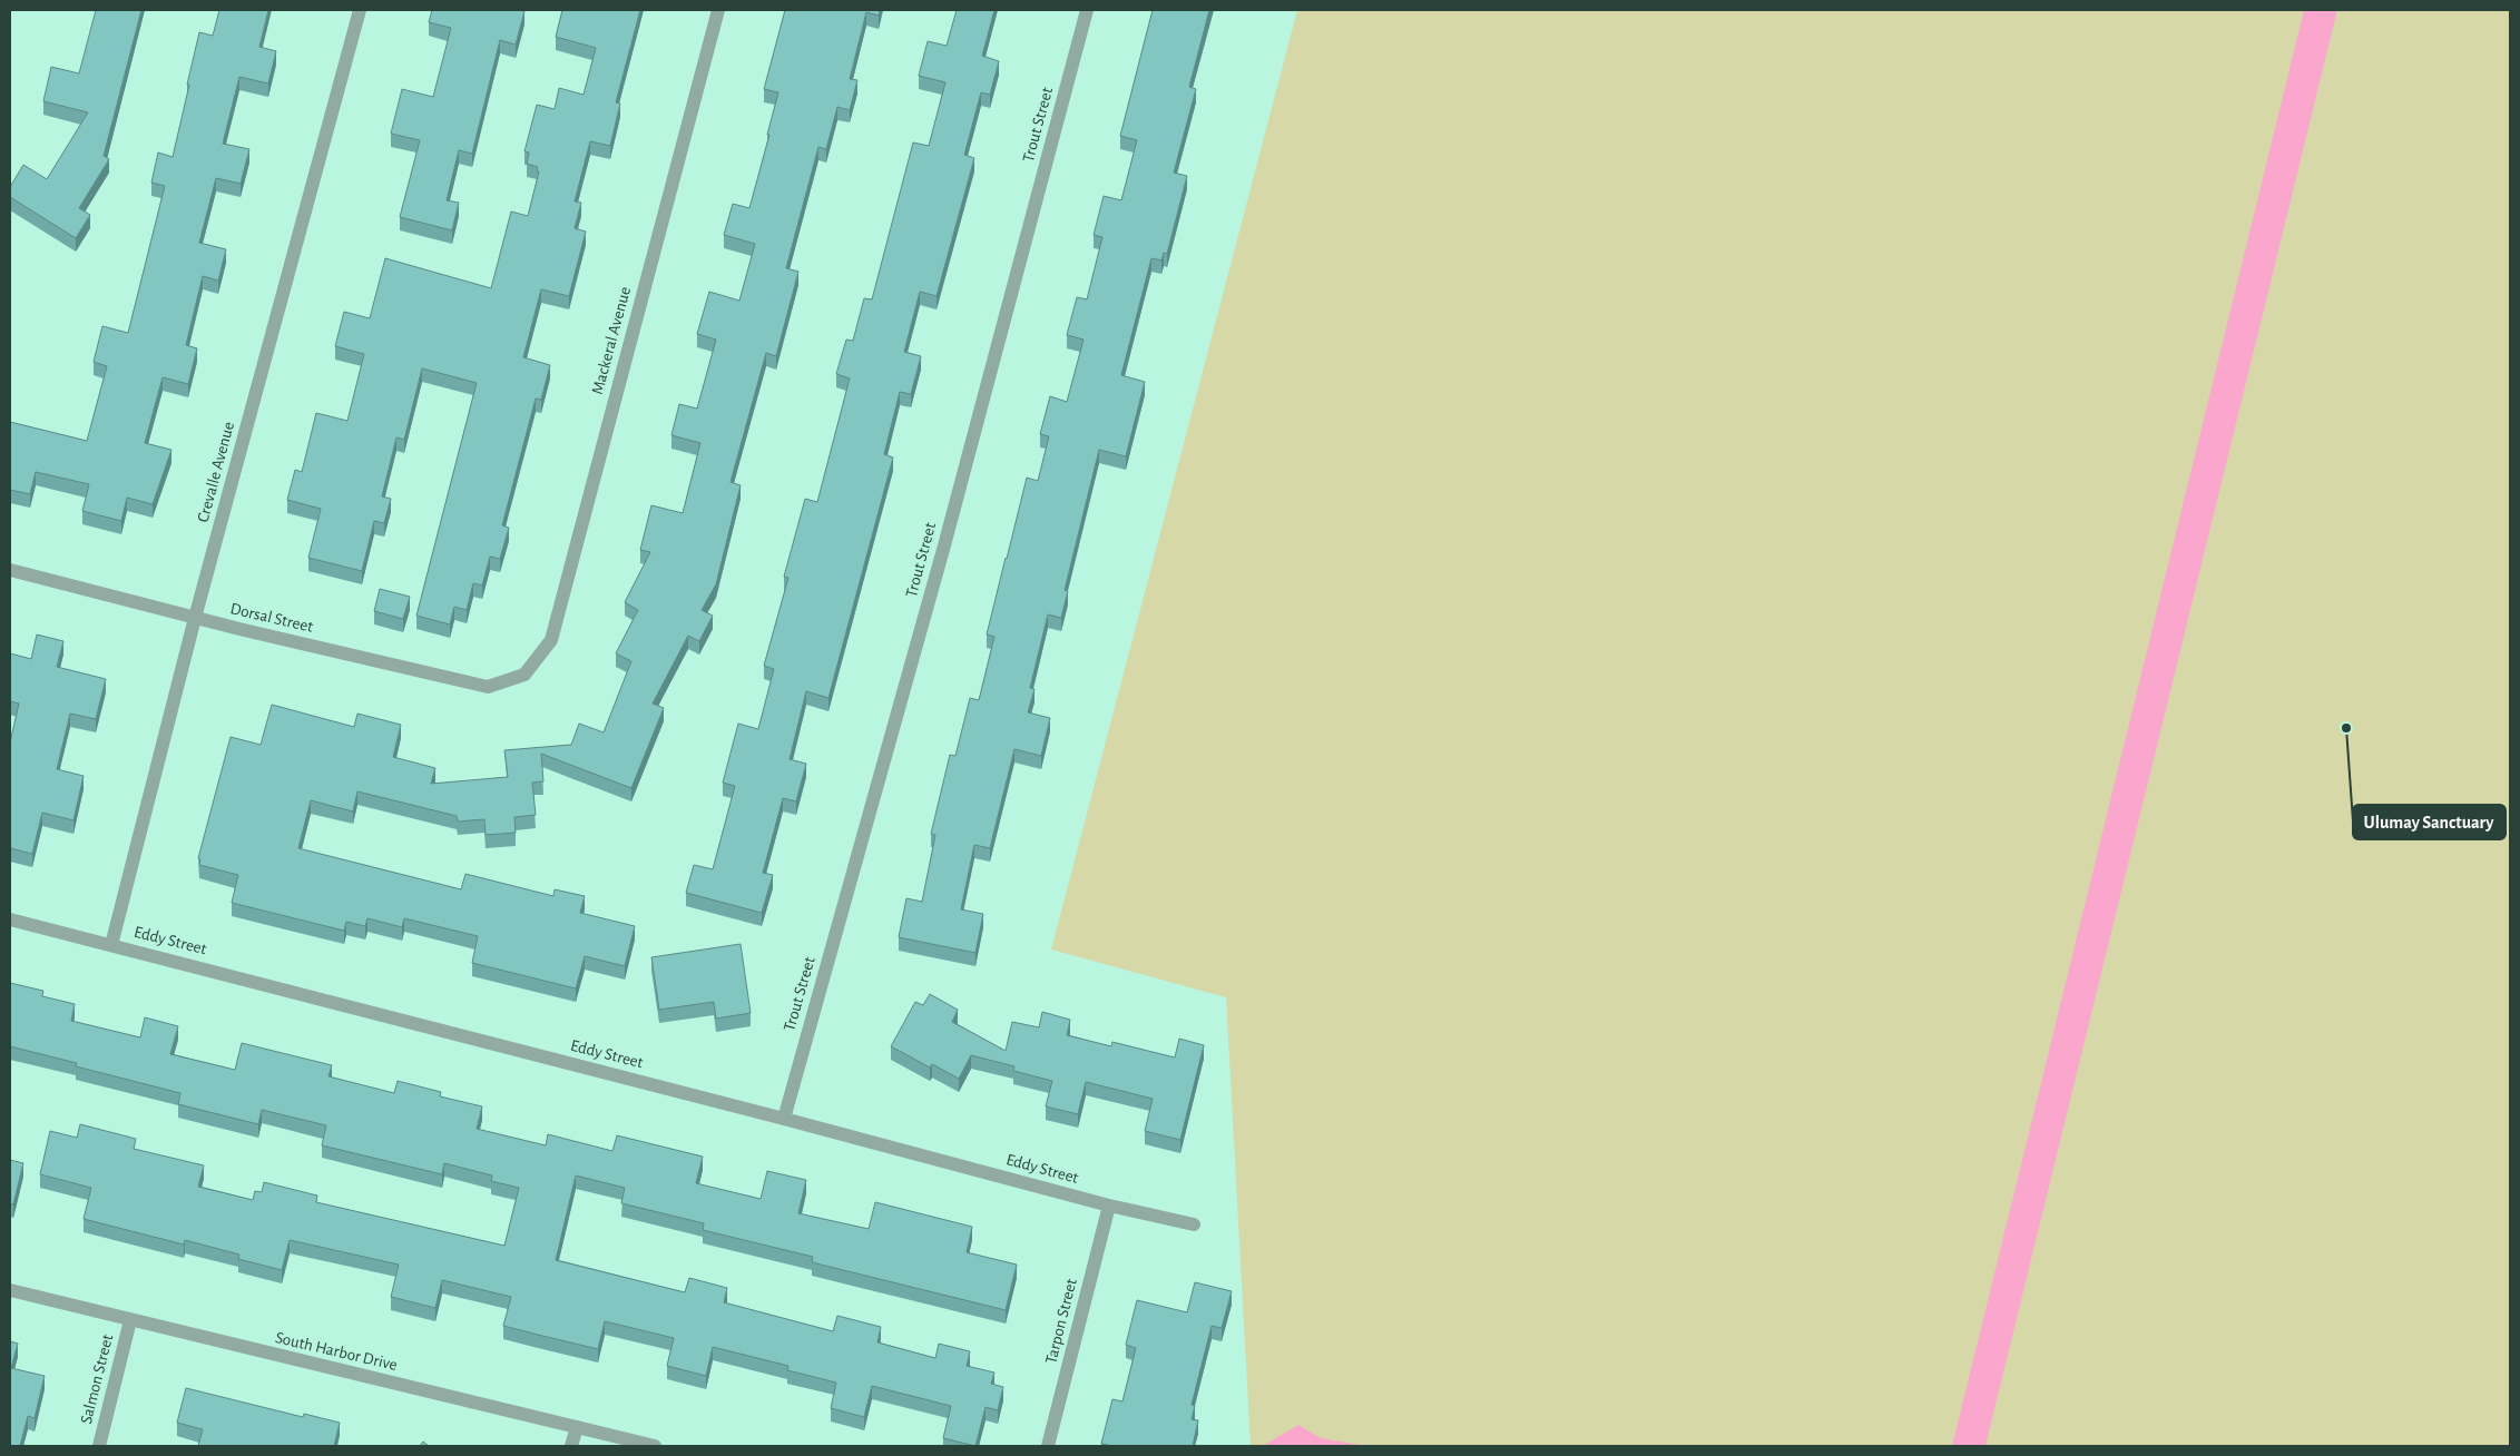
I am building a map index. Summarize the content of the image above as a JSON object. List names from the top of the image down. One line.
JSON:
{"streets":{"street":["Trout Street","Mackeral Avenue","Crevalle Avenue","Dorsal Street","Eddy Street","Tarpon Street","South Harbor Drive","Salmon Street"]},"crossings":[["Trout Street","Eddy Street"],["Mackeral Avenue","Dorsal Street"],["Crevalle Avenue","Dorsal Street"],["Crevalle Avenue","Eddy Street"],["Eddy Street","Tarpon Street"],["South Harbor Drive","Salmon Street"]],"places":["Ulumay Sanctuary"]}
